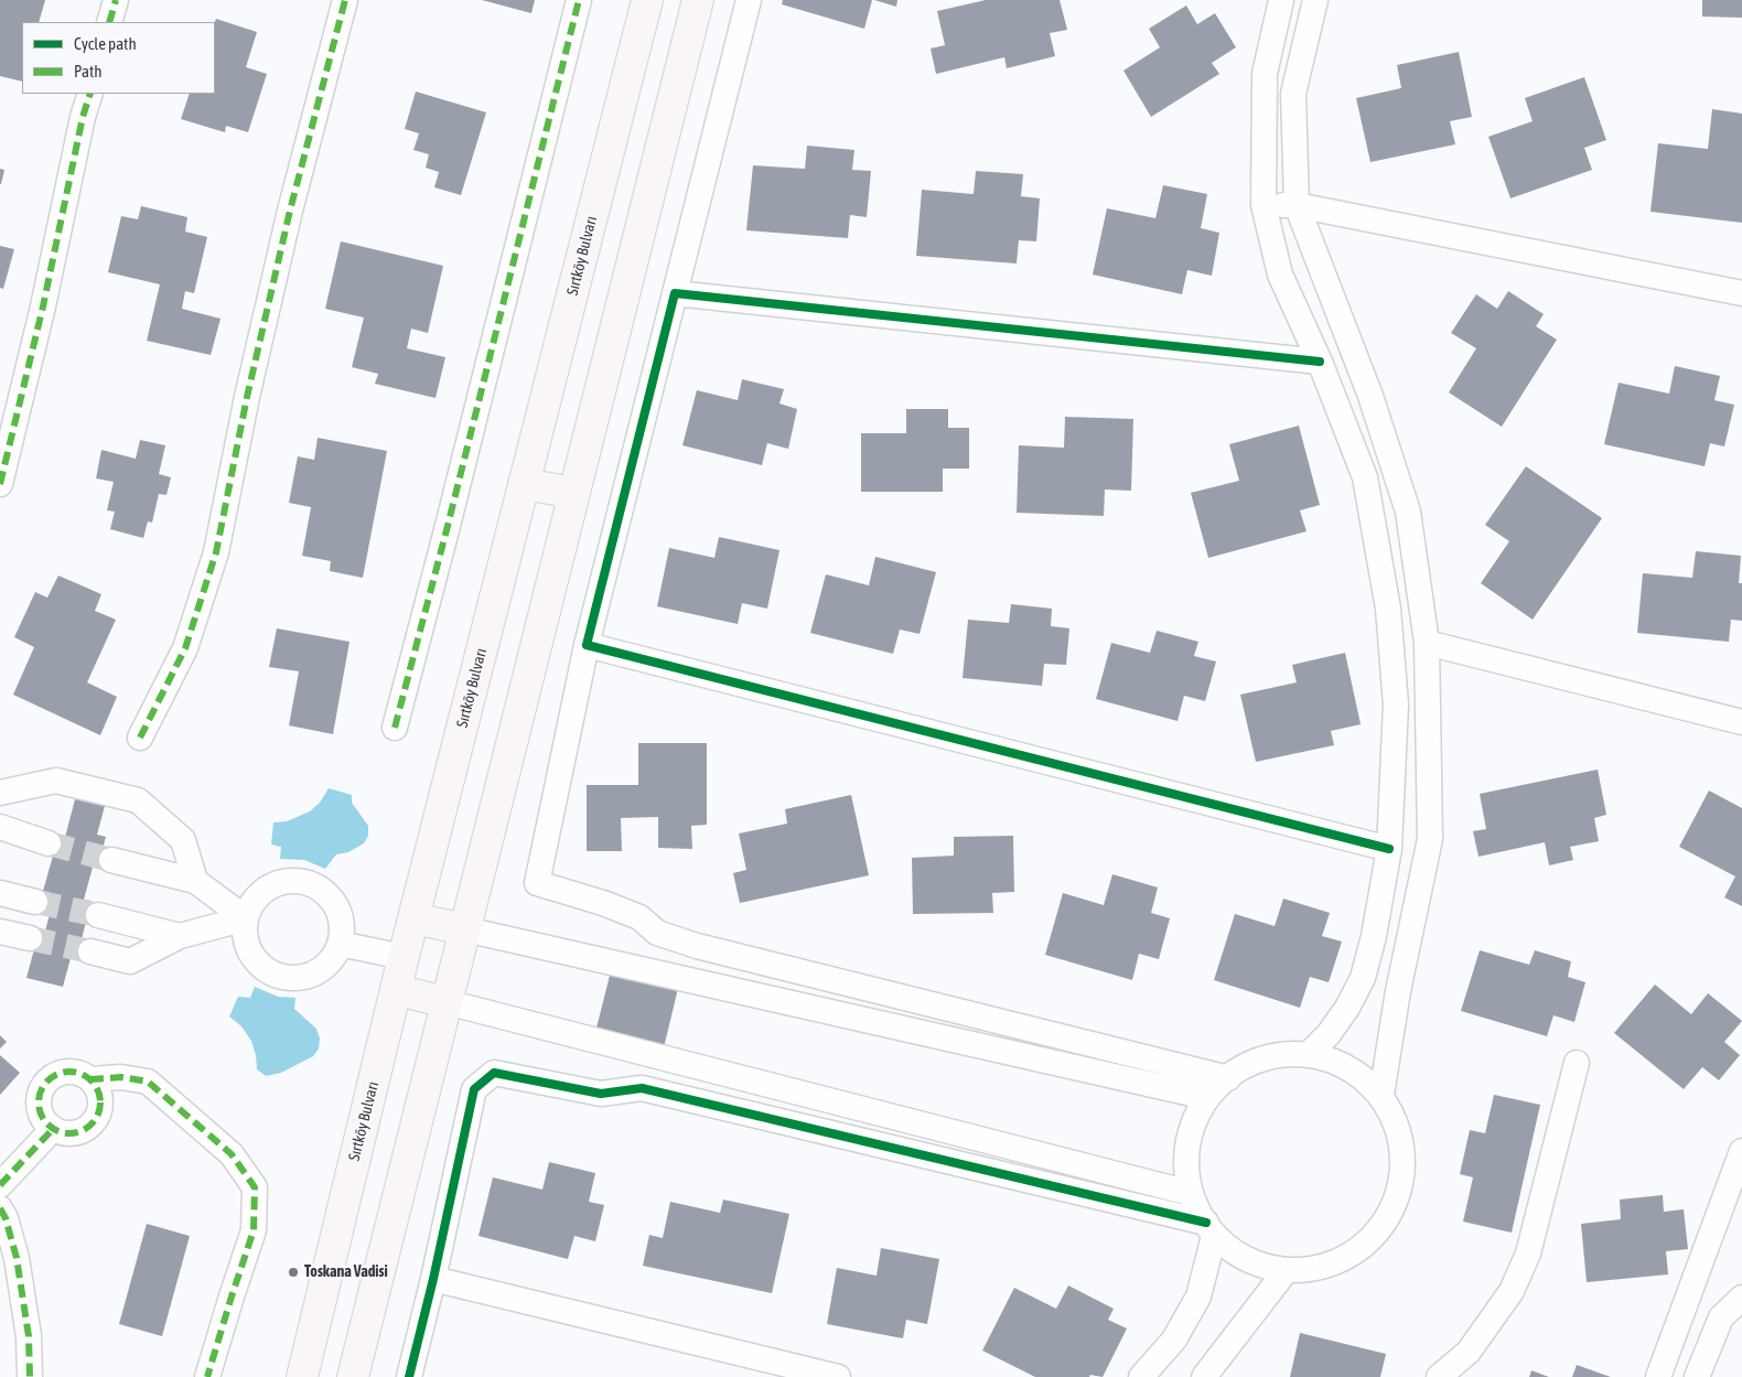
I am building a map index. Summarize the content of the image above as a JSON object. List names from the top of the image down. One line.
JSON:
{"streets":{"main road":["Sırtköy Bulvarı"]},"places":["Toskana Vadisi"],"legend":["Cycle path","Path"]}
